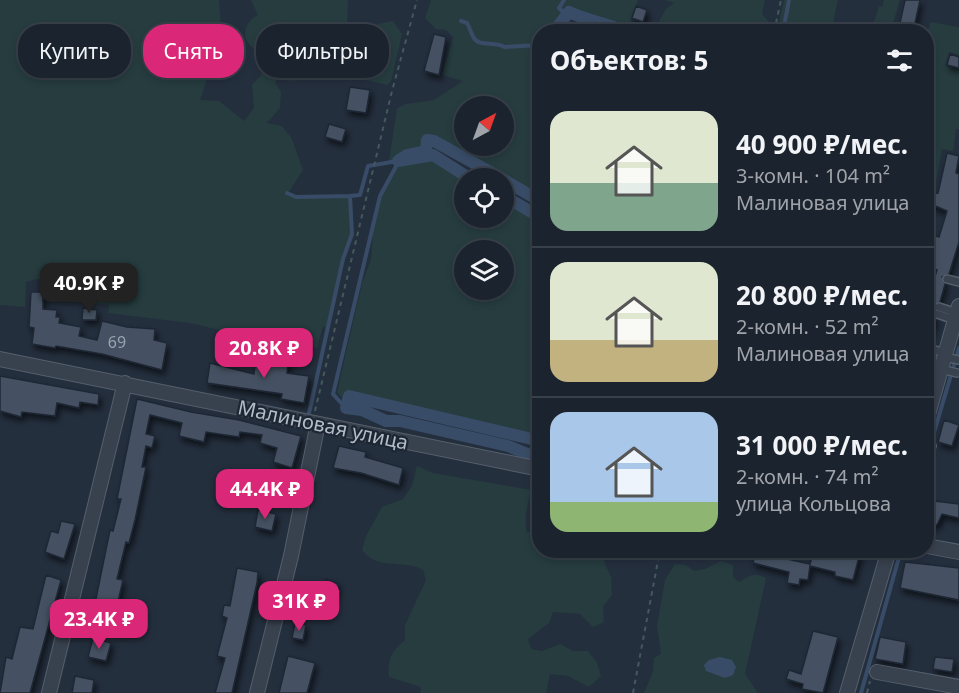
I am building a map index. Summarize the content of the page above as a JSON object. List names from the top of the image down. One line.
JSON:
{"streets":{"street":["Малиновая улица"]},"house_numbers":["69"],"north":"top right","page":{"chip":["Купить","Снять","Фильтры"],"heading":"Объектов: 5","list":[{"name":"40 900 ₽/мес.","note":"3-комн. · 104 m² · Малиновая улица"},{"name":"20 800 ₽/мес.","note":"2-комн. · 52 m² · Малиновая улица"},{"name":"31 000 ₽/мес.","note":"2-комн. · 74 m² · улица Кольцова"}],"price":["40.9K ₽","20.8K ₽","44.4K ₽","31K ₽","23.4K ₽"]}}
